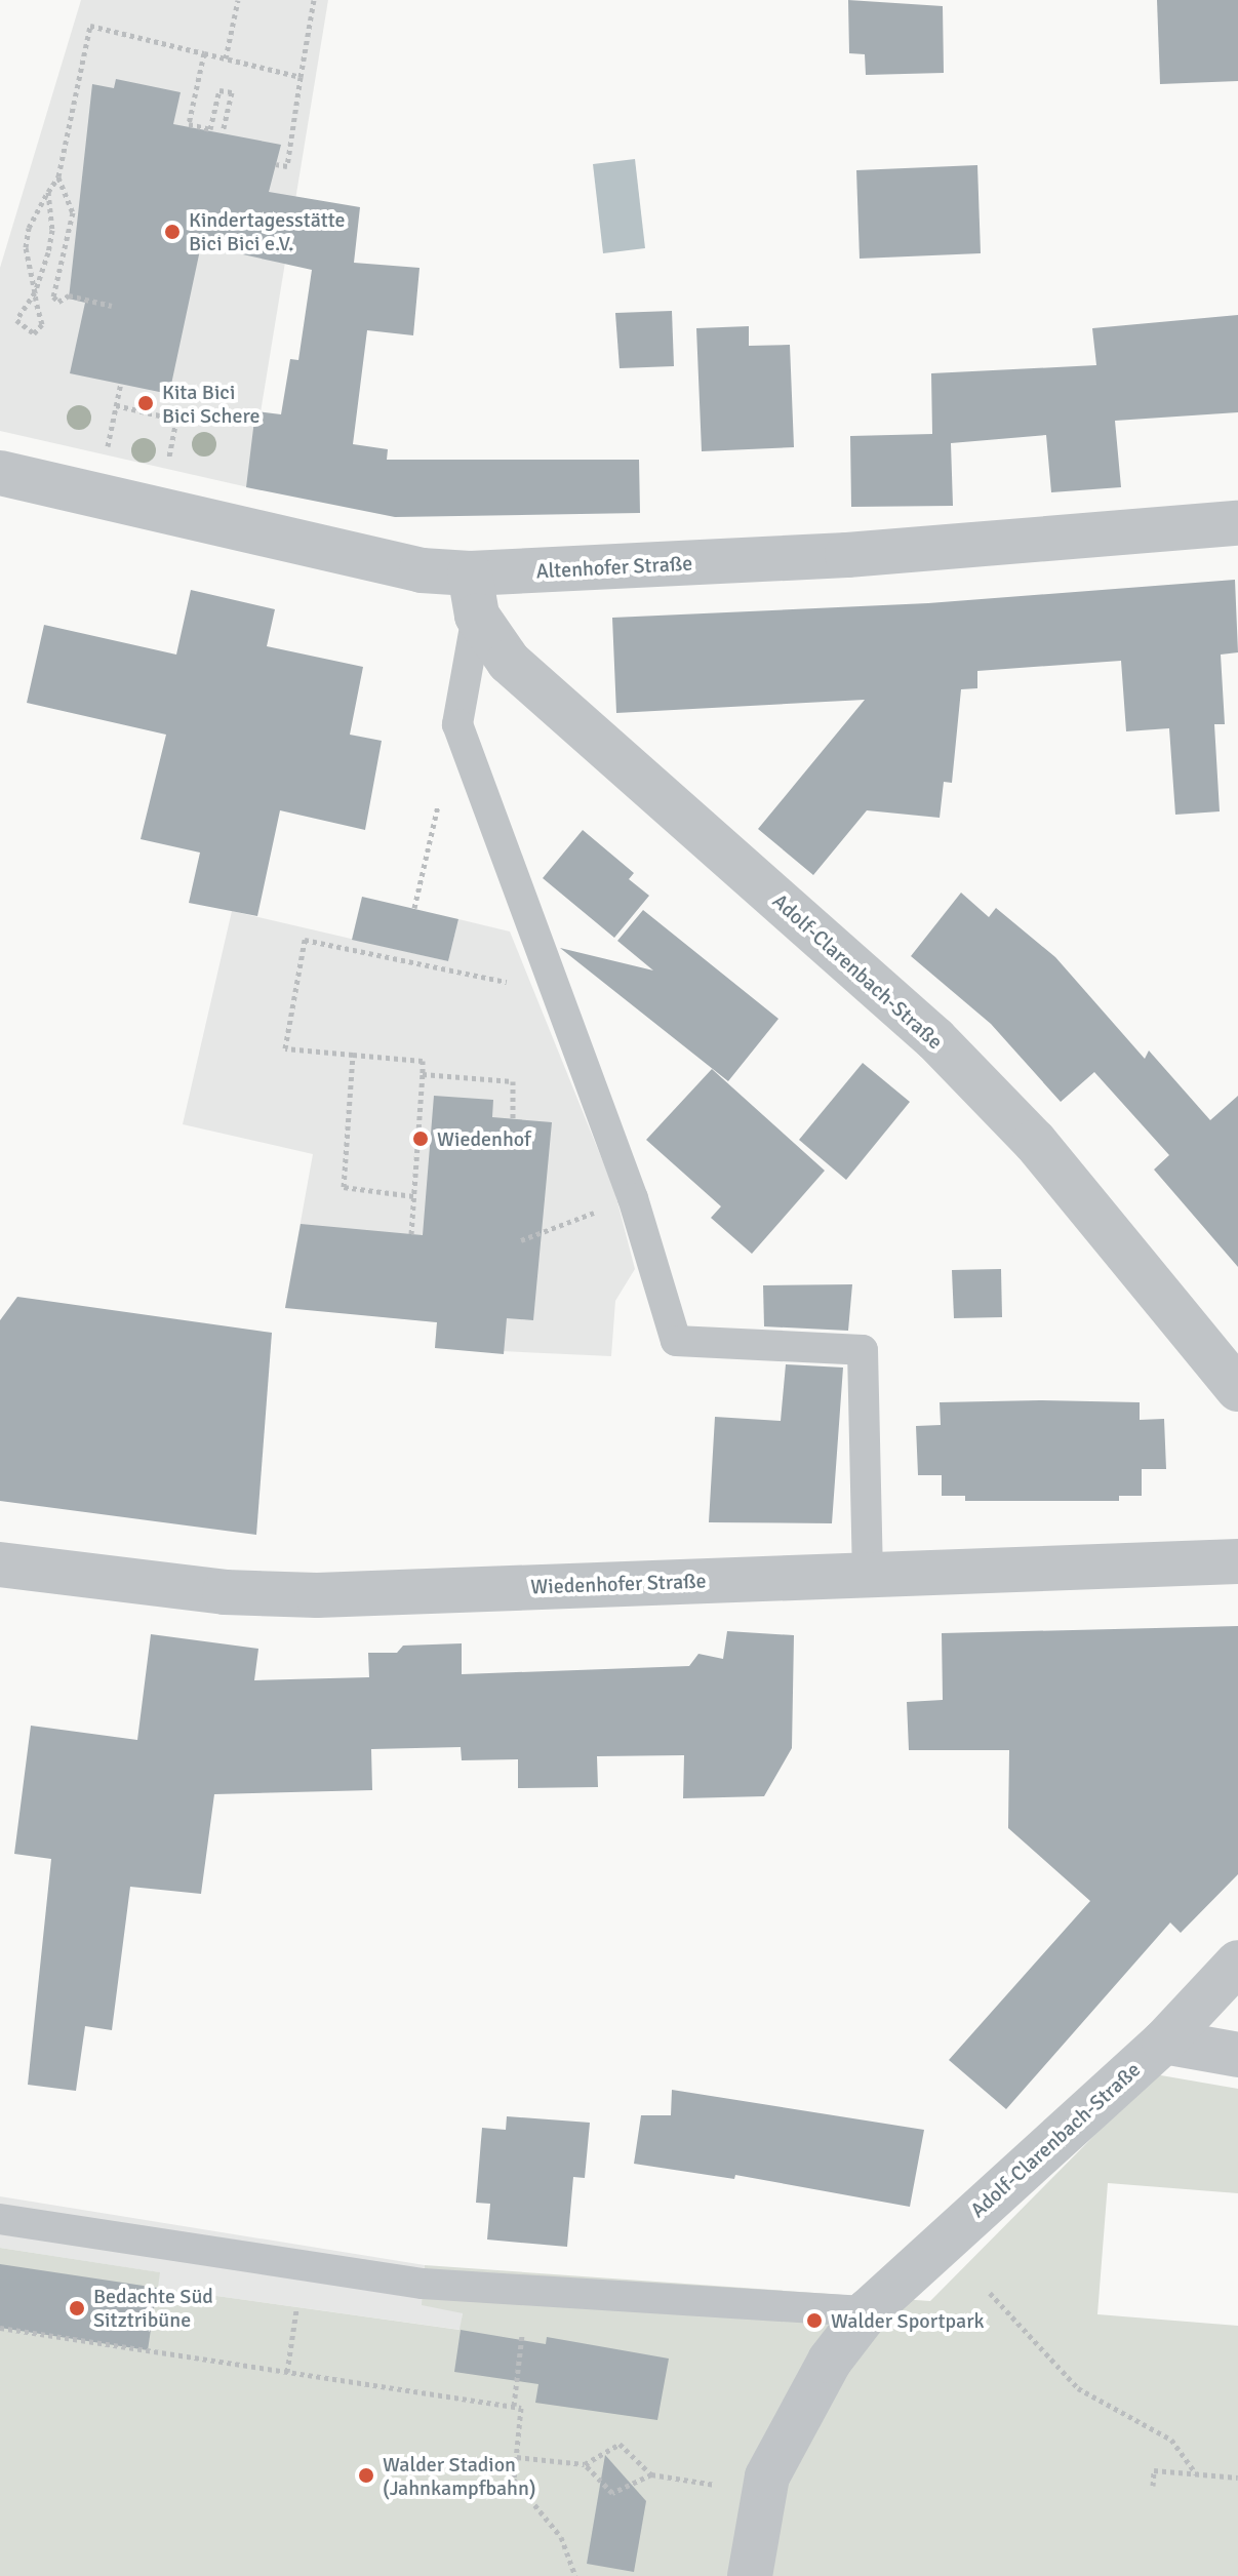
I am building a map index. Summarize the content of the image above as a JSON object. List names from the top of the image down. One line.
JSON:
{"streets":{"street":["Altenhofer Straße","Adolf-Clarenbach-Straße","Wiedenhofer Straße"]},"crossings":[["Altenhofer Straße","Adolf-Clarenbach-Straße"]],"places":["Kindertagesstätte Bici Bici e.V.","Kita Bici Bici Schere","Wiedenhof","Bedachte Süd Sitztribüne","Walder Sportpark","Walder Stadion (Jahnkampfbahn)"]}
